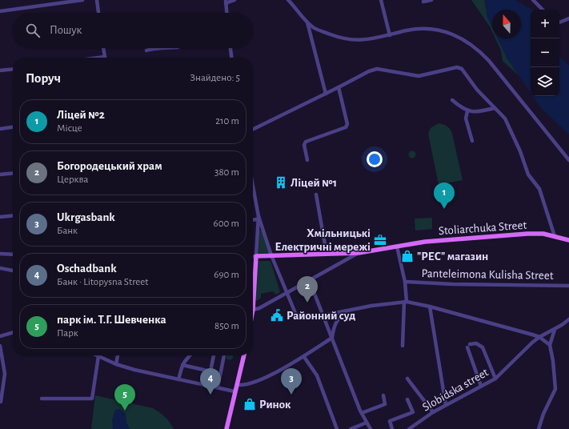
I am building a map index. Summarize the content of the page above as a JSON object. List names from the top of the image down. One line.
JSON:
{"streets":{"main road":["Stoliarchuka Street"],"street":["Panteleimona Kulisha Street","Slobidska street"]},"places":{"building":["Ліцей №1"],"office":["Хмільницькі Електричні мережі"],"shop":["\"РЕС\" магазин","Ринок"],"public building":["Районний суд"]},"north":"top","page":{"map_buttons":["+","−"],"search":"Пошук","heading":["Поруч","Знайдено: 5"],"list":[{"mark":"1","name":"Ліцей №2","note":"Місце","value":"210 m"},{"mark":"2","name":"Богородецький храм","note":"Церква","value":"380 m"},{"mark":"3","name":"Ukrgasbank","note":"Банк","value":"600 m"},{"mark":"4","name":"Oschadbank","note":"Банк · Litopysna Street","value":"690 m"},{"mark":"5","name":"парк ім. Т.Г. Шевченка","note":"Парк","value":"850 m"}],"pins":["1","2","3","4","5"]}}
